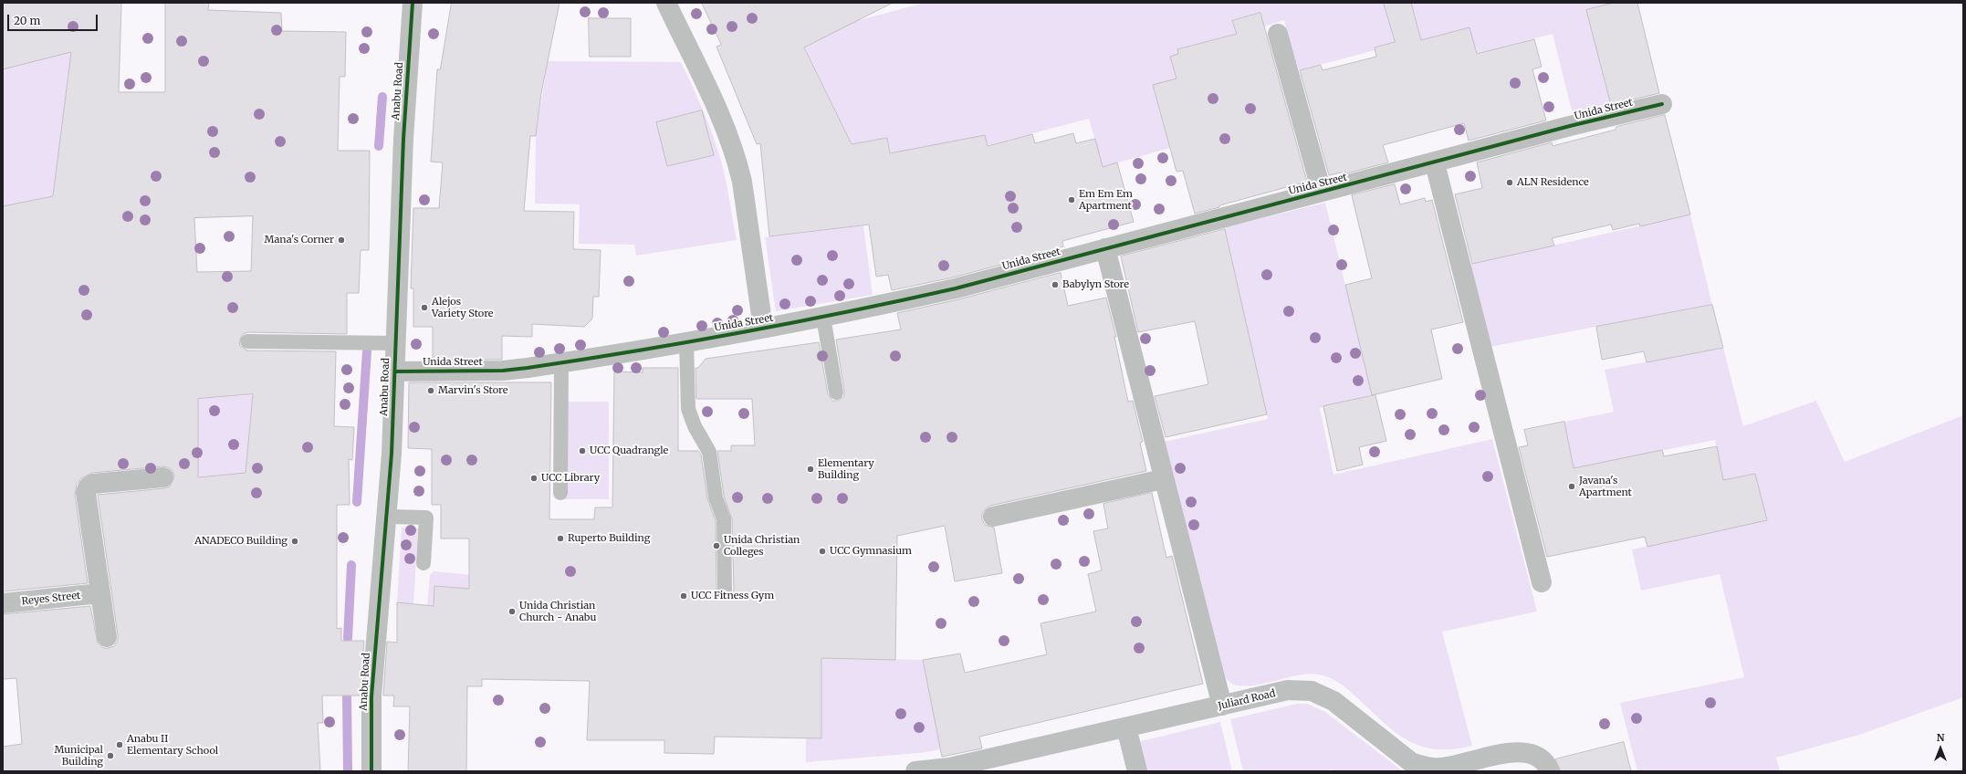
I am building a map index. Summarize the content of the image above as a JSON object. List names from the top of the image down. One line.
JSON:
{"streets":{"street":["Anabu Road","Unida Street","Reyes Street","Juliard Road"]},"crossings":[["Anabu Road","Unida Street"]],"places":["ALN Residence","Em Em Em Apartment","Mana's Corner","Babylyn Store","Alejos Variety Store","Marvin's Store","UCC Quadrangle","Elementary Building","UCC Library","Javana's Apartment","Ruperto Building","ANADECO Building","Unida Christian Colleges","UCC Gymnasium","UCC Fitness Gym","Unida Christian Church - Anabu","Anabu II Elementary School","Municipal Building"],"scale_bar":"20 m","north":"top"}
